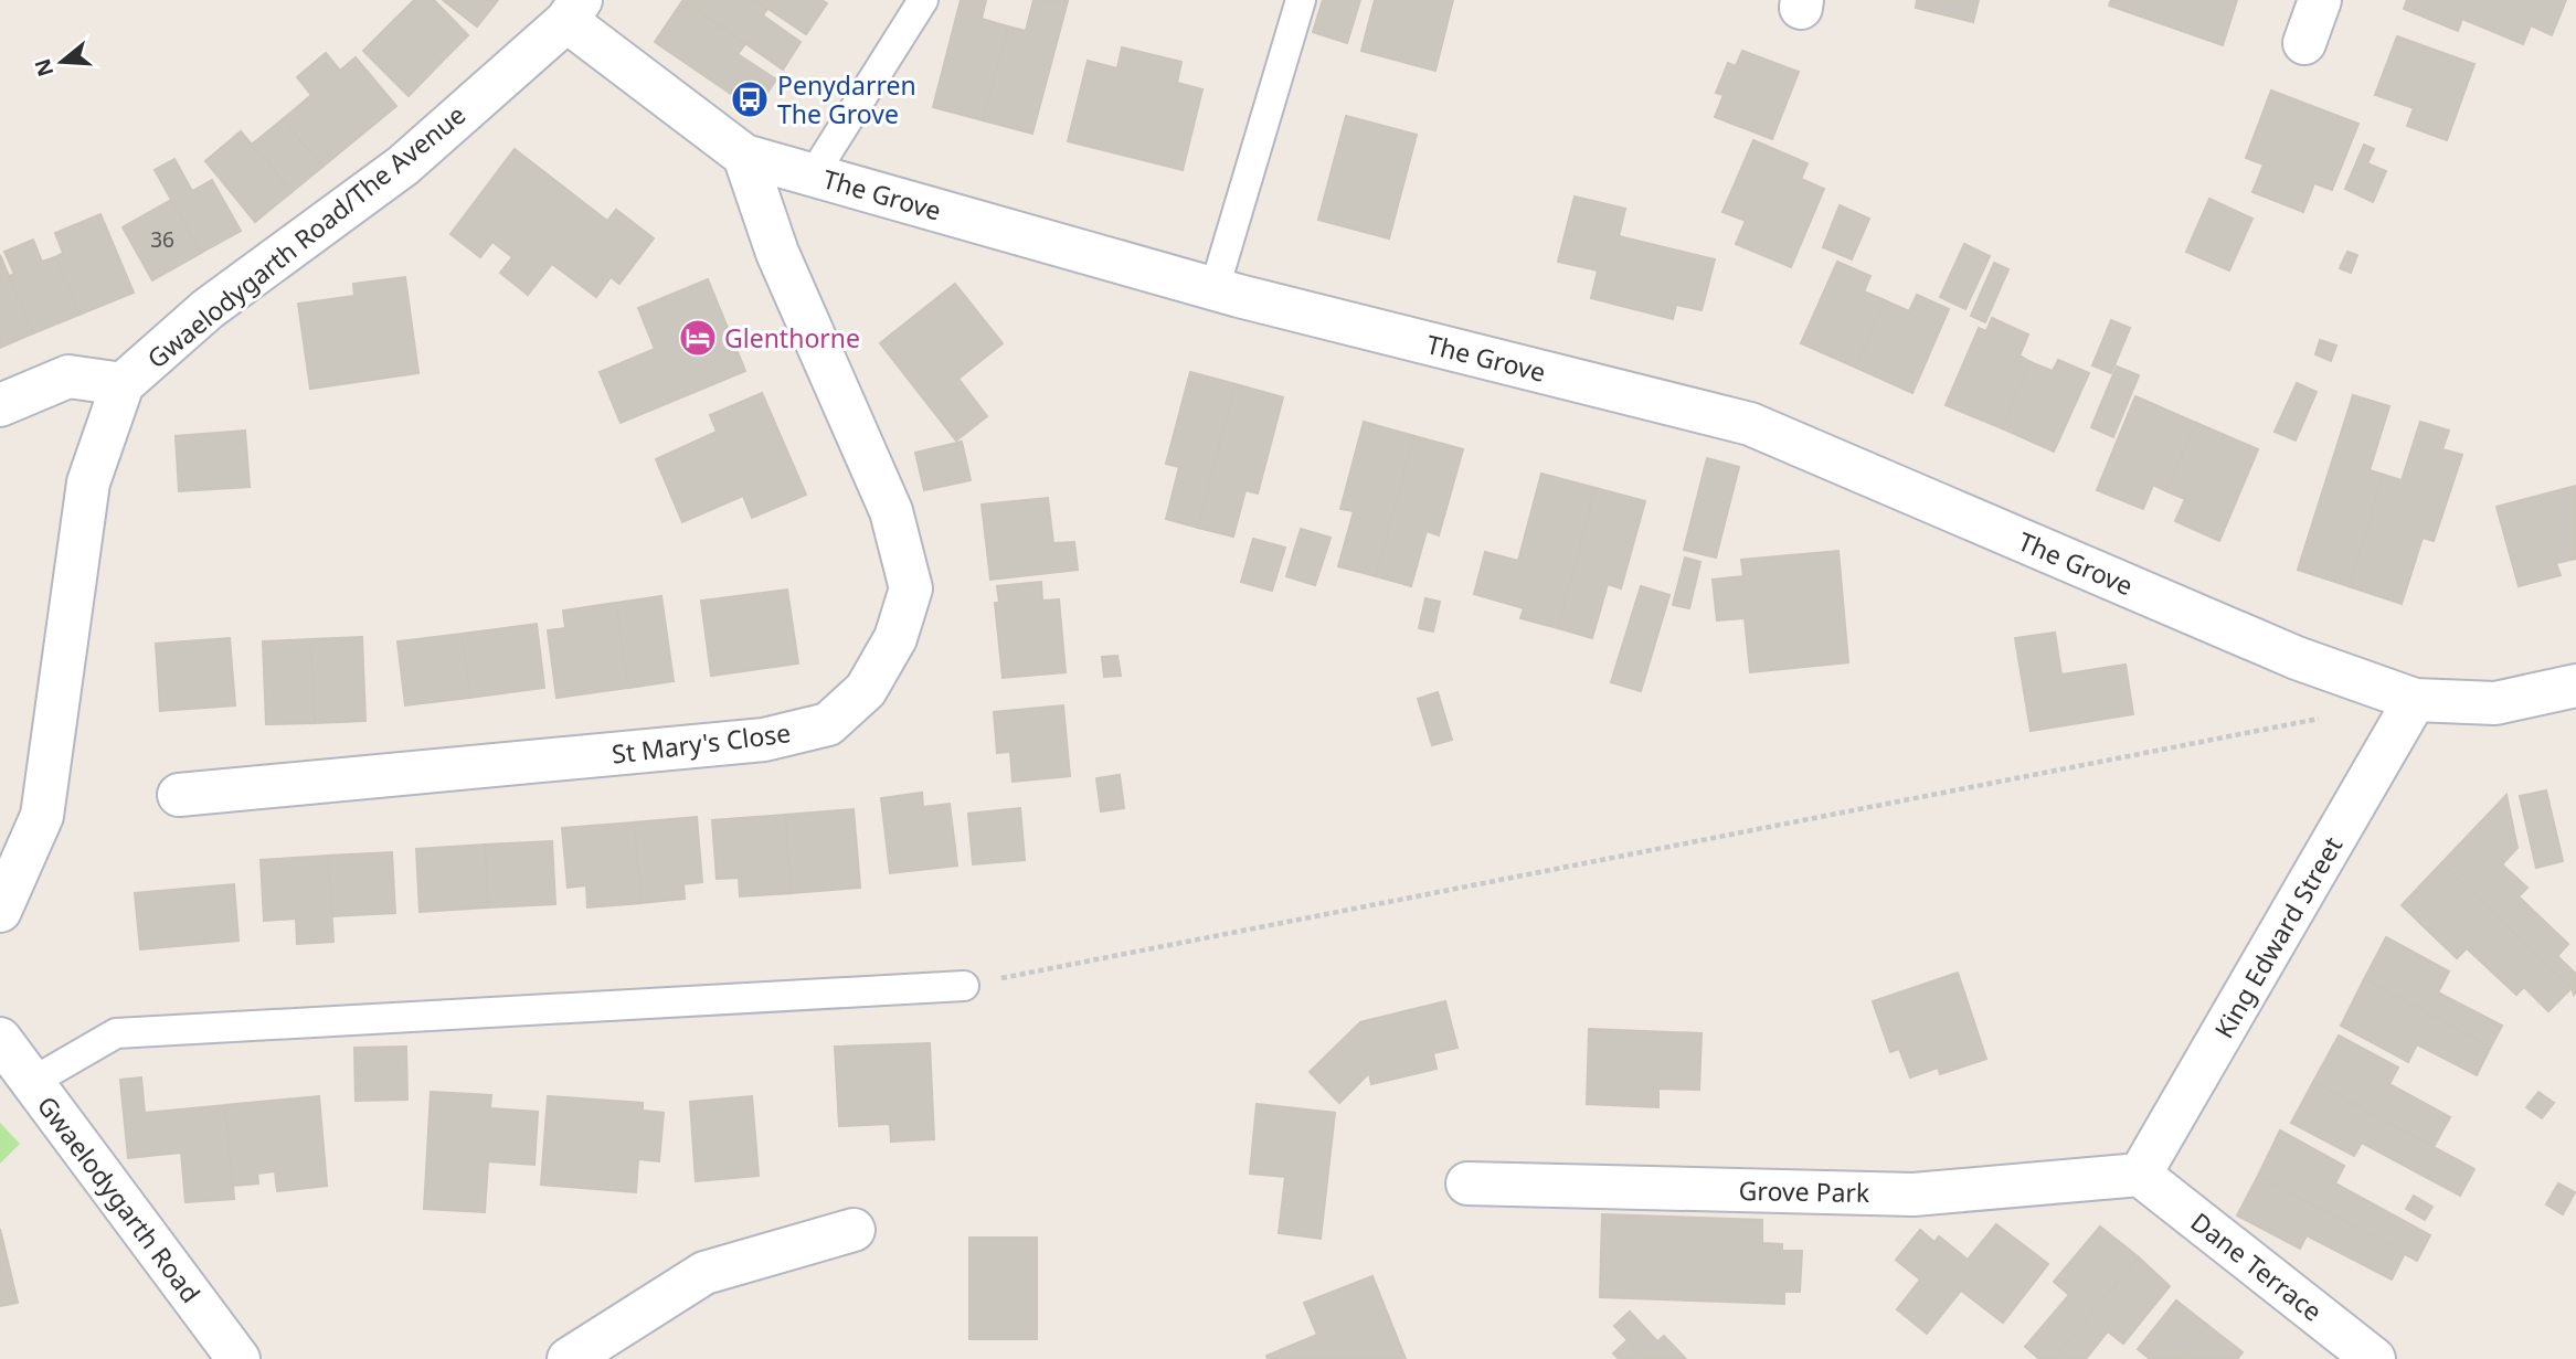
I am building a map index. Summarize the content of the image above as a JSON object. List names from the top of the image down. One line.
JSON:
{"streets":{"street":["The Grove","Gwaelodygarth Road/The Avenue","St Mary's Close","King Edward Street","Grove Park","Gwaelodygarth Road","Dane Terrace"]},"crossings":[["The Grove","Gwaelodygarth Road/The Avenue"],["The Grove","St Mary's Close"],["The Grove","King Edward Street"],["King Edward Street","Grove Park"],["King Edward Street","Dane Terrace"],["Grove Park","Dane Terrace"]],"places":{"bus stop":["Penydarren The Grove"],"hotel":["Glenthorne"]},"house_numbers":["36"],"north":"left"}
